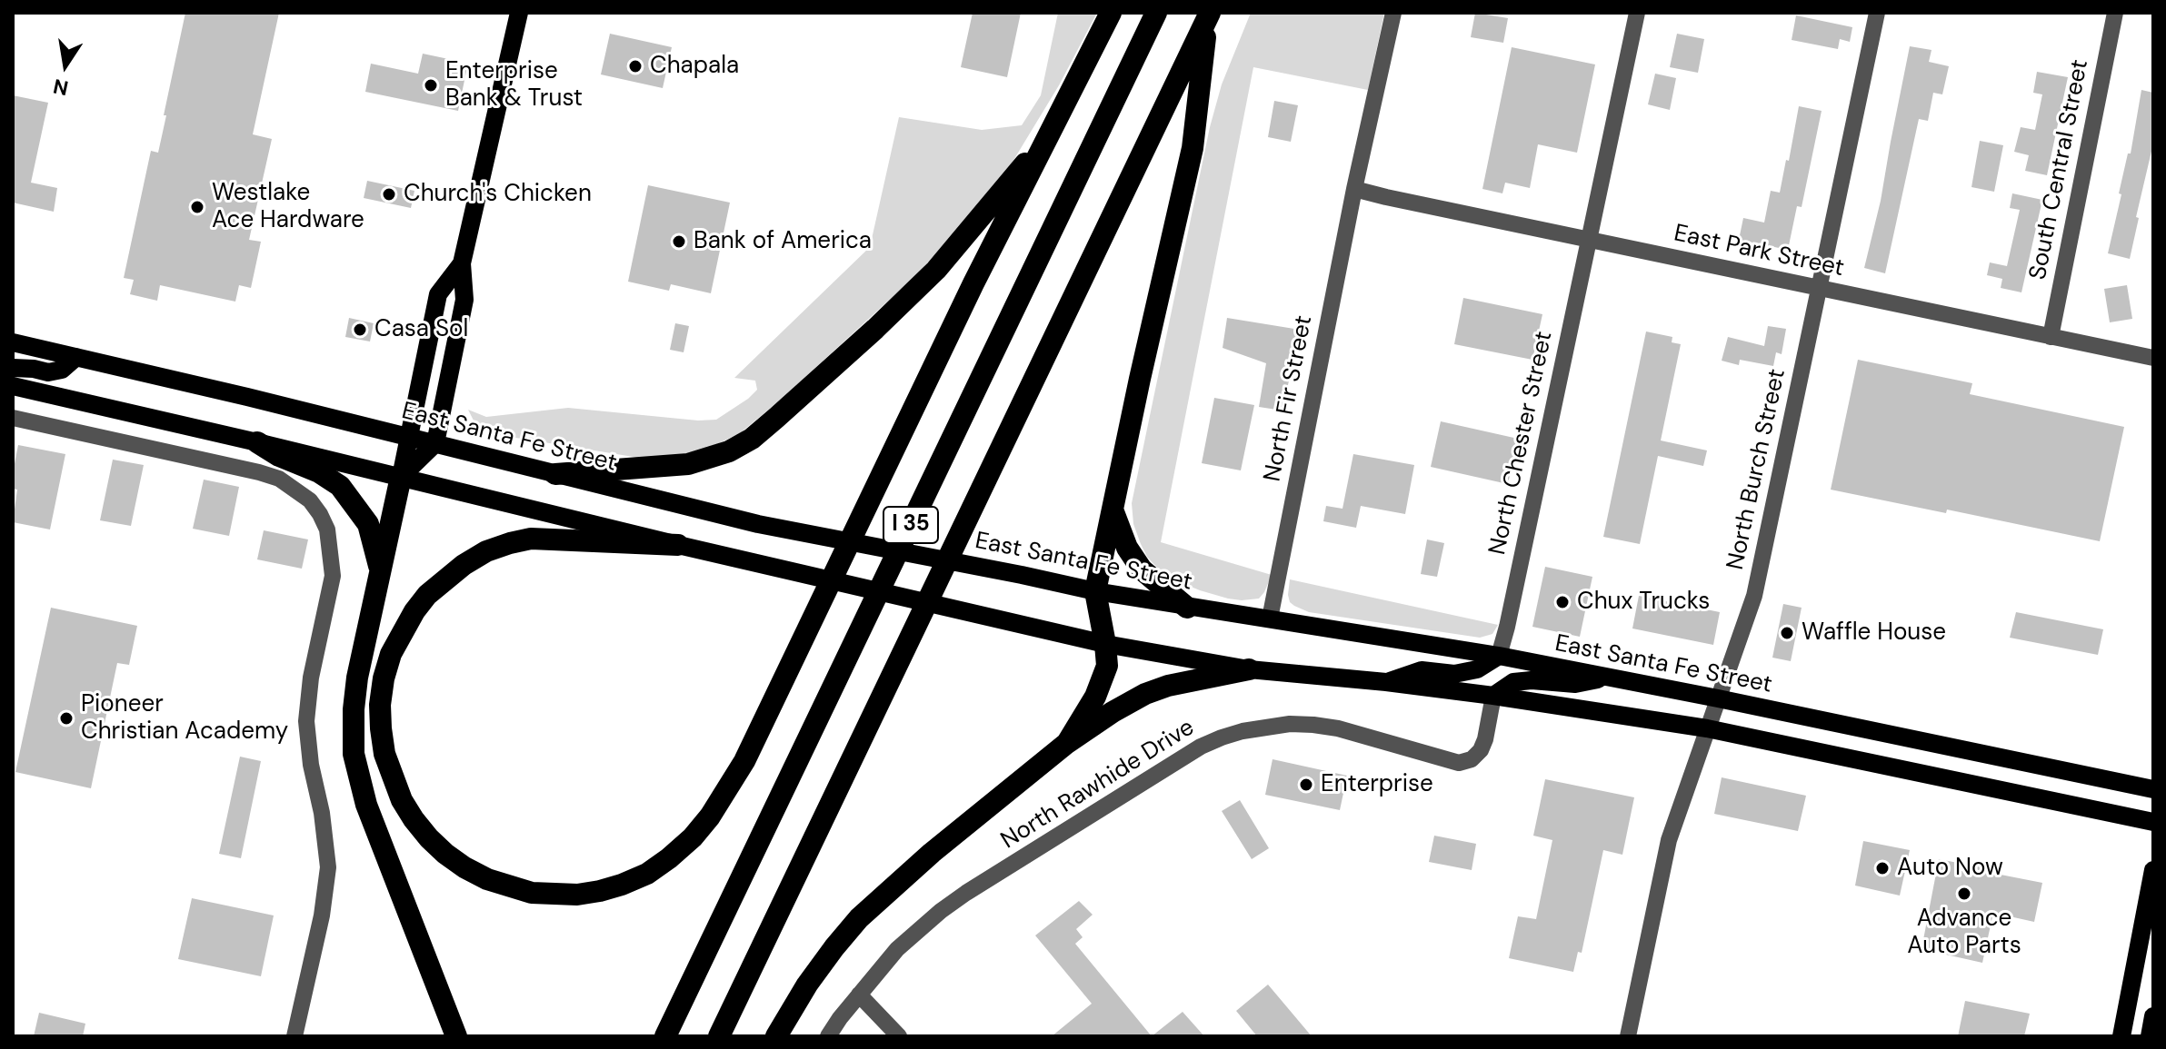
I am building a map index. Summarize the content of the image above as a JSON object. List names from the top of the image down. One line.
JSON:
{"streets":{"highway":["I 35"],"main road":["East Santa Fe Street"],"street":["South Central Street","East Park Street","North Fir Street","North Chester Street","North Burch Street","North Rawhide Drive"]},"crossings":[["South Central Street","East Park Street"],["East Park Street","North Fir Street"],["East Park Street","North Chester Street"],["East Park Street","North Burch Street"],["North Fir Street","East Santa Fe Street"],["East Santa Fe Street","North Chester Street"],["East Santa Fe Street","North Burch Street"]],"places":["Chapala","Enterprise Bank & Trust","Church's Chicken","Westlake Ace Hardware","Bank of America","Casa Sol","Chux Trucks","Waffle House","Pioneer Christian Academy","Enterprise","Auto Now","Advance Auto Parts"],"north":"bottom"}
